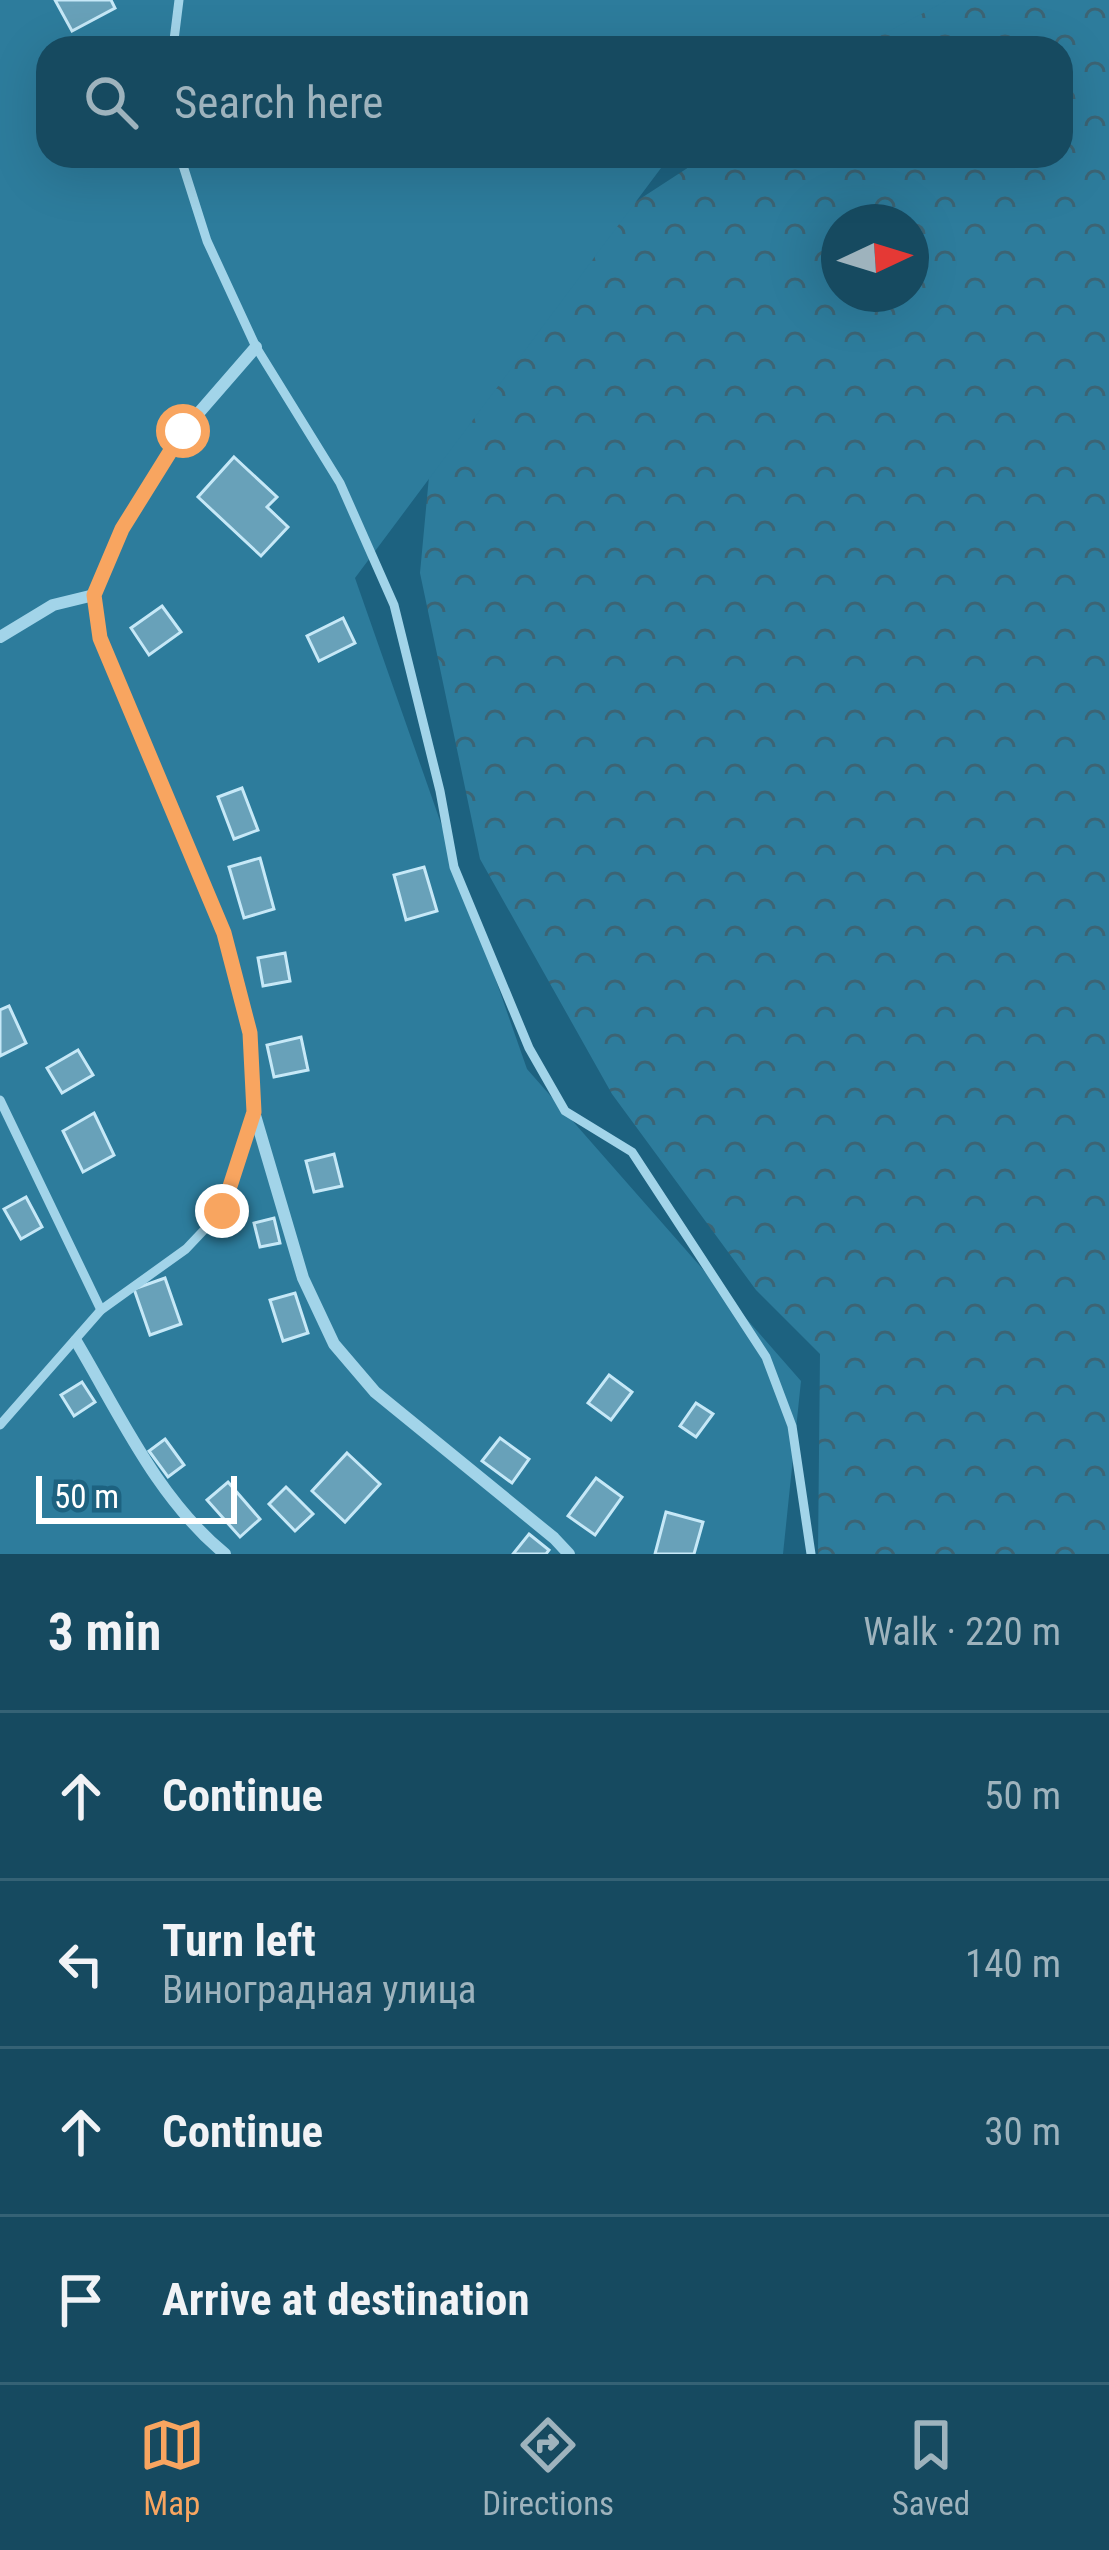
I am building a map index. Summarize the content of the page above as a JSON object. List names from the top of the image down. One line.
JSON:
{"scale_bar":"50 m","north":"right","page":{"search":"Search here","scale":"50 m","heading":["3 min","Walk · 220 m"],"list":[["Continue","50 m"],["Turn left","Виноградная улица","140 m"],["Continue","30 m"],"Arrive at destination"],"nav":["Map","Directions","Saved"]}}
